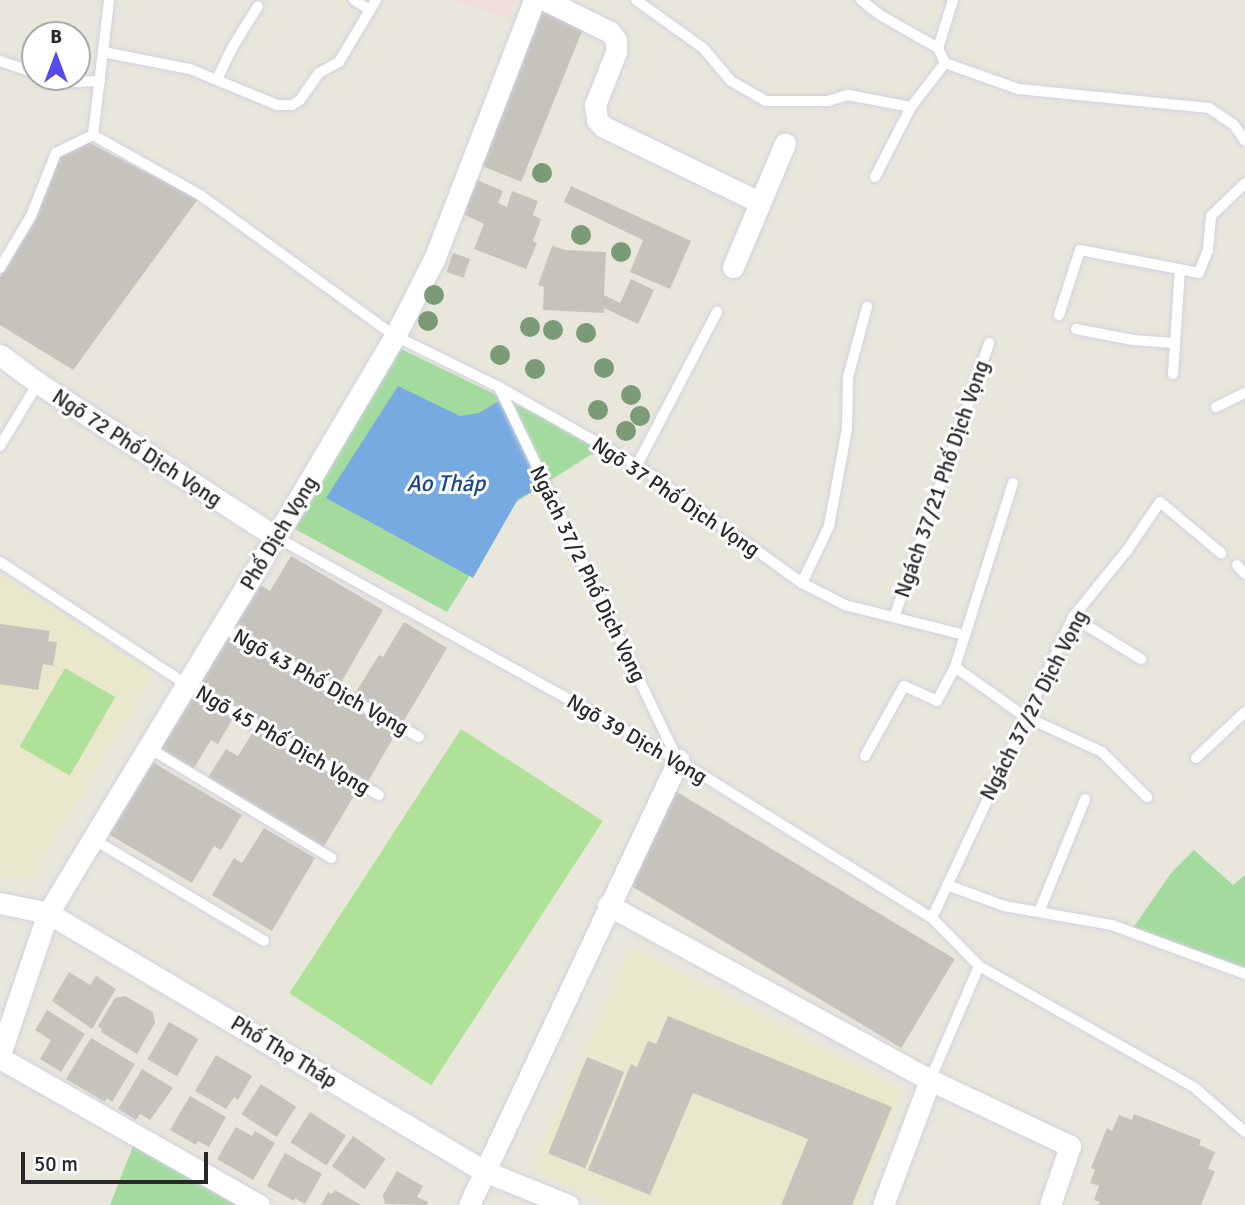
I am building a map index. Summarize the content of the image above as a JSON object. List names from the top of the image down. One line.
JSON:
{"streets":{"street":["Ngõ 72 Phố Dịch Vọng","Phố Dịch Vọng","Phố Thọ Tháp"],"lane":["Ngách 37/21 Phố Dịch Vọng","Ngõ 37 Phố Dịch Vọng","Ngách 37/2 Phố Dịch Vọng","Ngõ 43 Phố Dịch Vọng","Ngách 37/27 Dịch Vọng","Ngõ 39 Dịch Vọng","Ngõ 45 Phố Dịch Vọng"]},"crossings":[["Ngõ 72 Phố Dịch Vọng","Phố Dịch Vọng"],["Ngõ 72 Phố Dịch Vọng","Ngõ 39 Dịch Vọng"],["Ngách 37/21 Phố Dịch Vọng","Ngõ 37 Phố Dịch Vọng"],["Ngõ 37 Phố Dịch Vọng","Phố Dịch Vọng"],["Ngõ 37 Phố Dịch Vọng","Ngách 37/2 Phố Dịch Vọng"],["Phố Dịch Vọng","Ngõ 43 Phố Dịch Vọng"],["Phố Dịch Vọng","Ngõ 39 Dịch Vọng"],["Phố Dịch Vọng","Ngõ 45 Phố Dịch Vọng"],["Phố Dịch Vọng","Phố Thọ Tháp"],["Ngách 37/2 Phố Dịch Vọng","Ngõ 39 Dịch Vọng"],["Ngách 37/27 Dịch Vọng","Ngõ 39 Dịch Vọng"]],"water":["Ao Tháp"],"scale_bar":"50 m","north":"top"}
